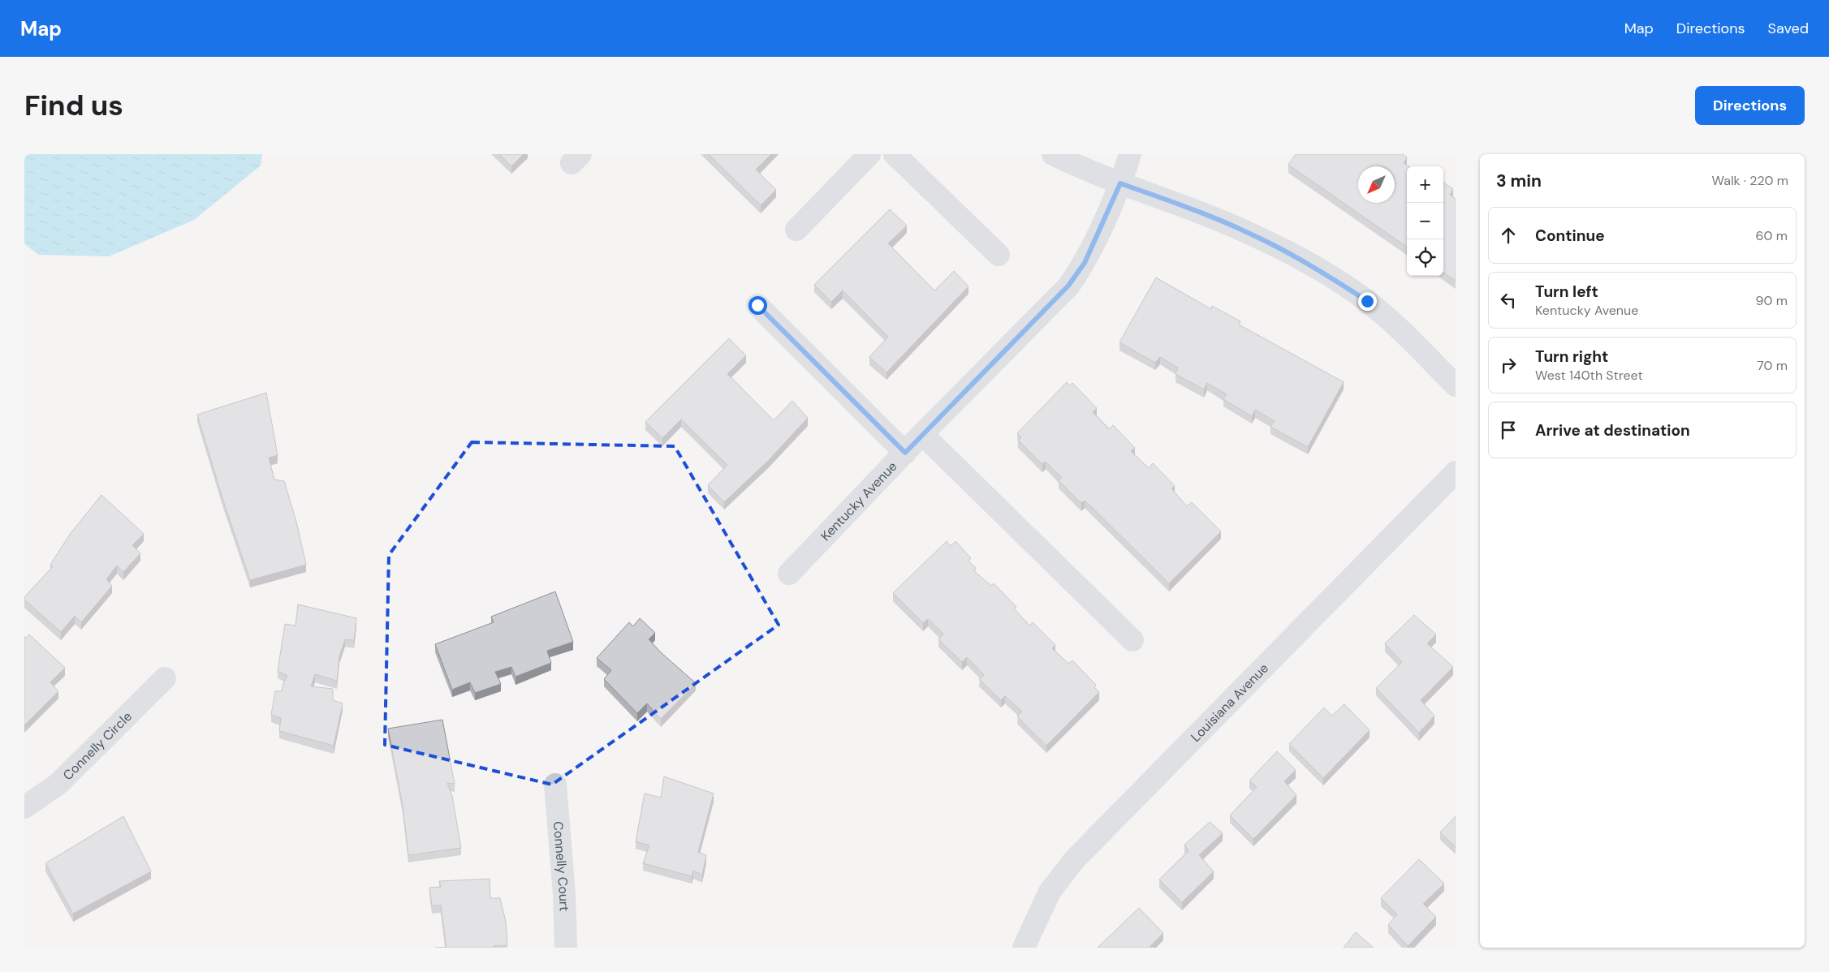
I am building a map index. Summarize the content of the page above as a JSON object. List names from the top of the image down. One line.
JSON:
{"streets":{"street":["Kentucky Avenue","Louisiana Avenue","Connelly Circle","Connelly Court"]},"north":"bottom left","page":{"header":"Map","nav":["Map","Directions","Saved"],"buttons":"Directions","title":"Find us","heading":["3 min","Walk · 220 m"],"map_buttons":["+","−"],"list":[["Continue","60 m"],["Turn left","Kentucky Avenue","90 m"],["Turn right","West 140th Street","70 m"],"Arrive at destination"]}}
